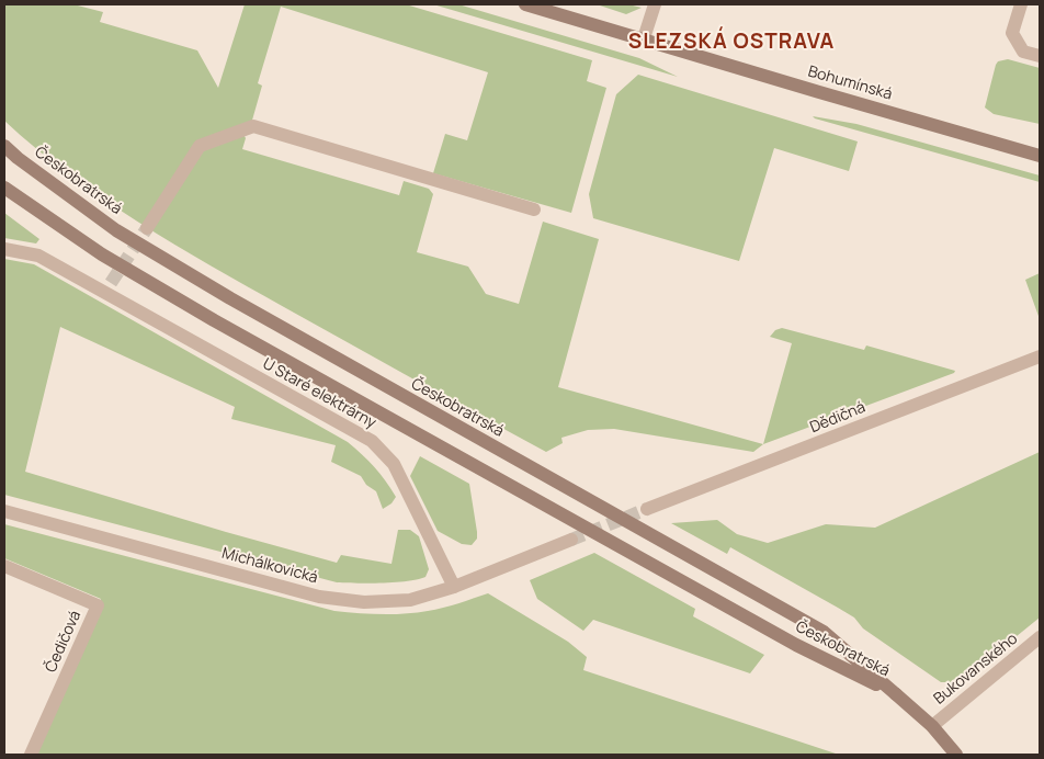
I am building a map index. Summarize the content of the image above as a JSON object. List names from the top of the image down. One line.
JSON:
{"streets":{"street":["Bohumínská","Českobratrská","U Staré elektrárny","Dědičná","Michálkovická","Čedičová","Bukovanského"]},"crossings":[["Českobratrská","Bukovanského"],["U Staré elektrárny","Michálkovická"]],"districts":["SLEZSKÁ OSTRAVA"]}
